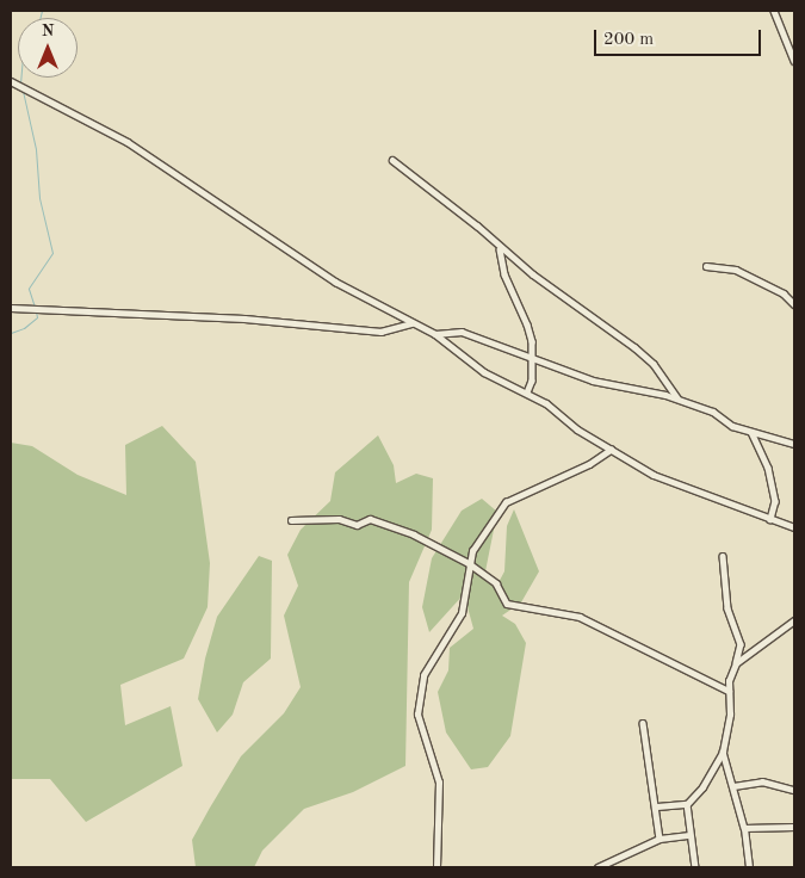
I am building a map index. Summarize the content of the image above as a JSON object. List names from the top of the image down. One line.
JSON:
{"scale_bar":"200 m","north":"top"}
